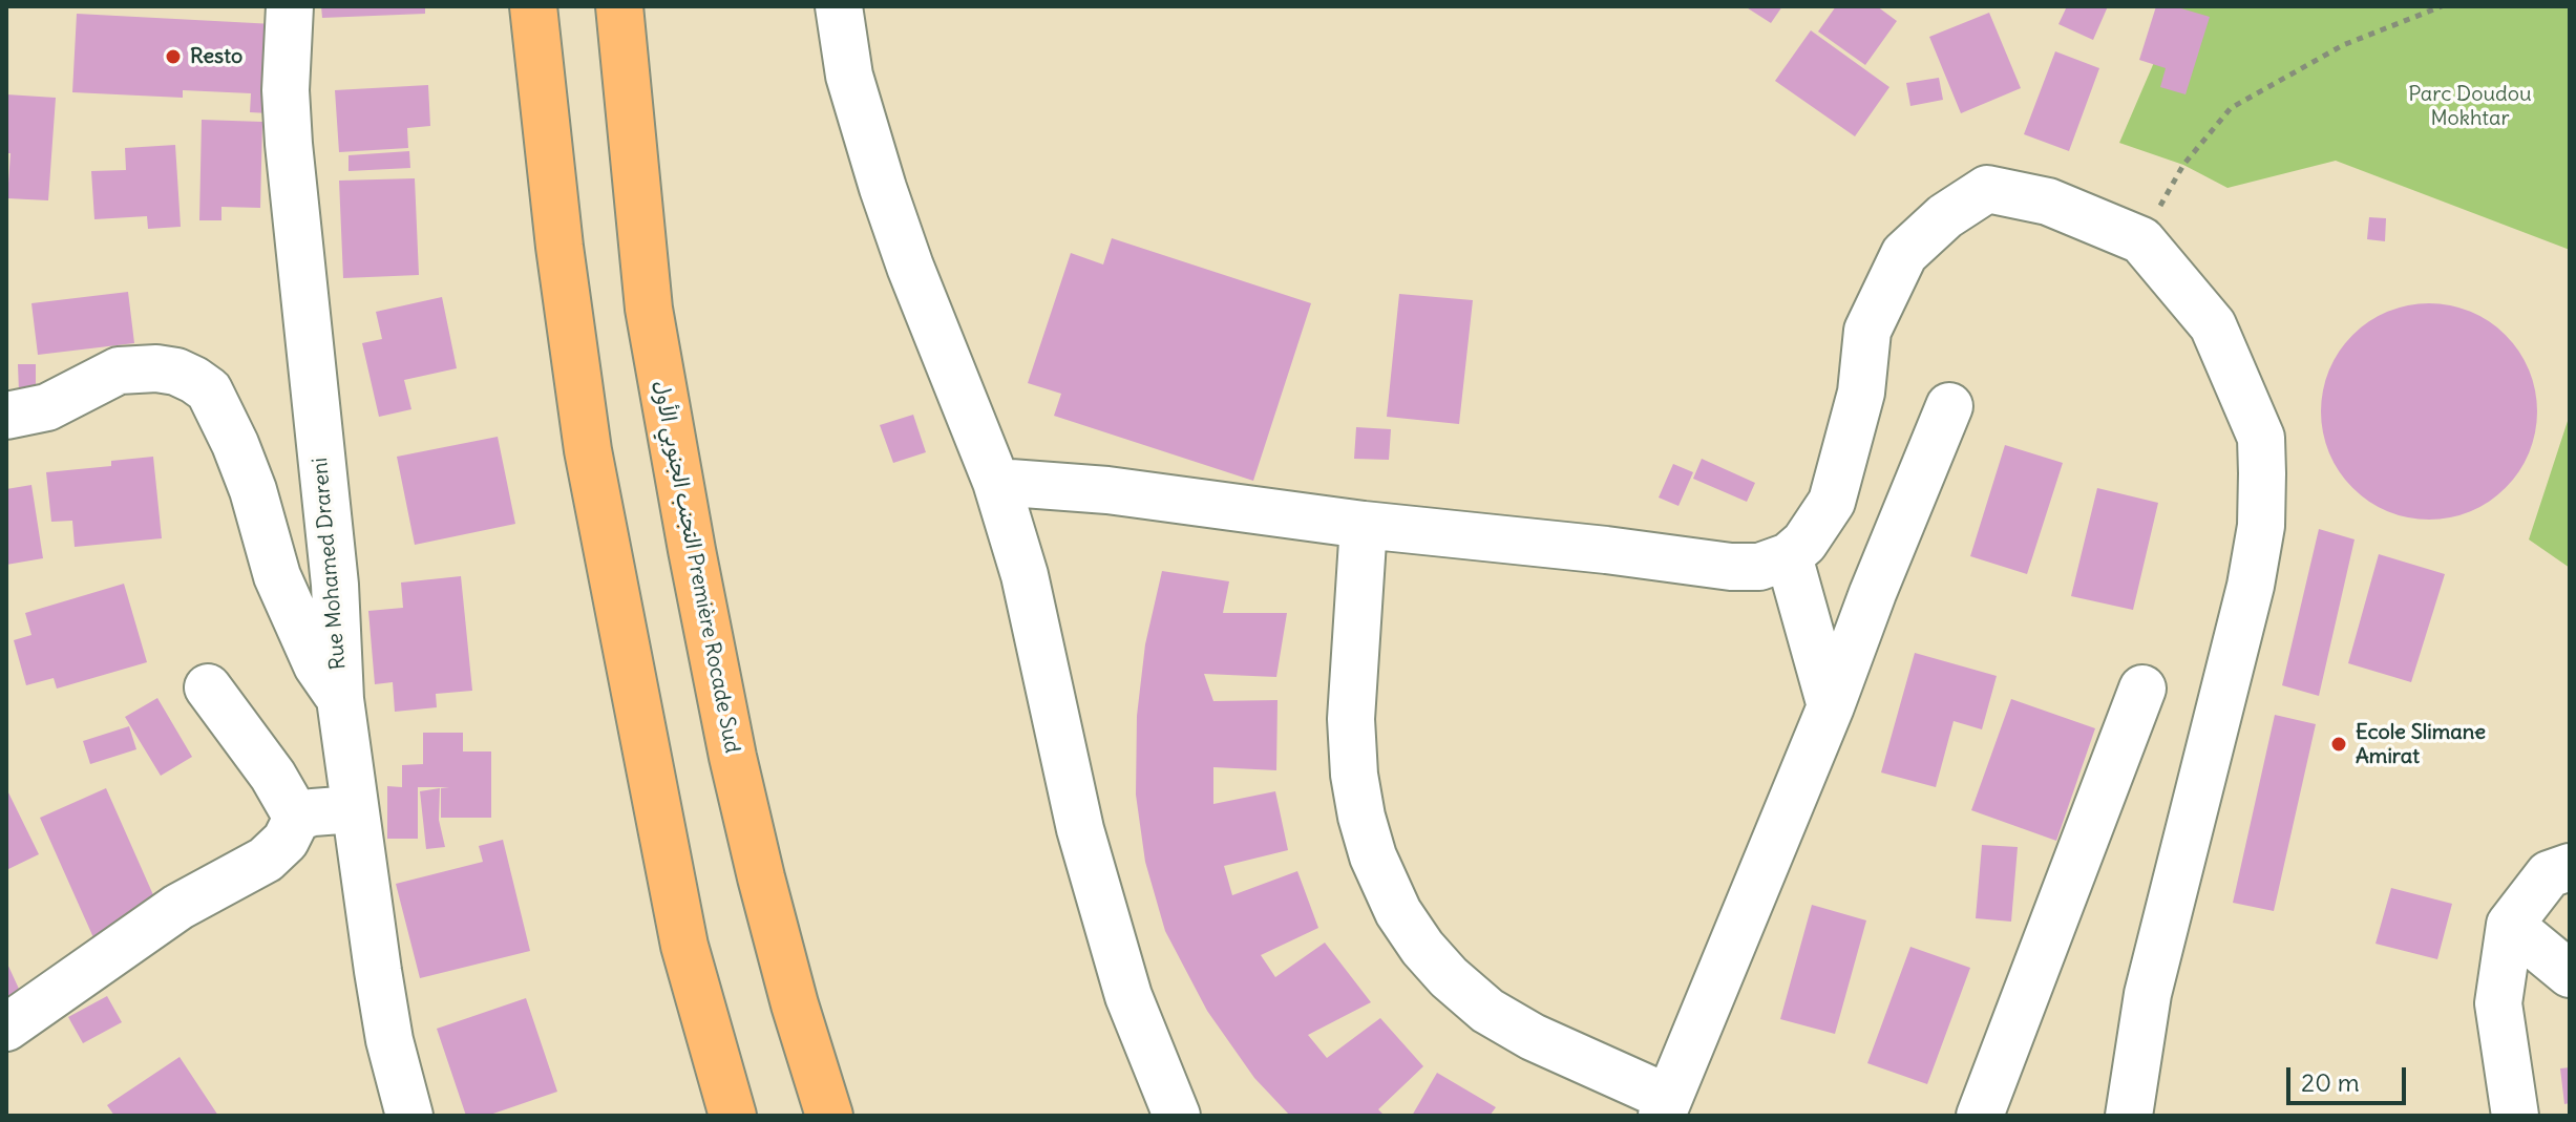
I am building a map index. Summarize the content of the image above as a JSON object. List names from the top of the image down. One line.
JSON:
{"streets":{"highway":["التجنب الجنوبي الأول Première Rocade Sud"],"street":["Rue Mohamed Drareni"]},"parks":["Parc Doudou Mokhtar"],"places":["Resto","Ecole Slimane Amirat"],"scale_bar":"20 m"}
